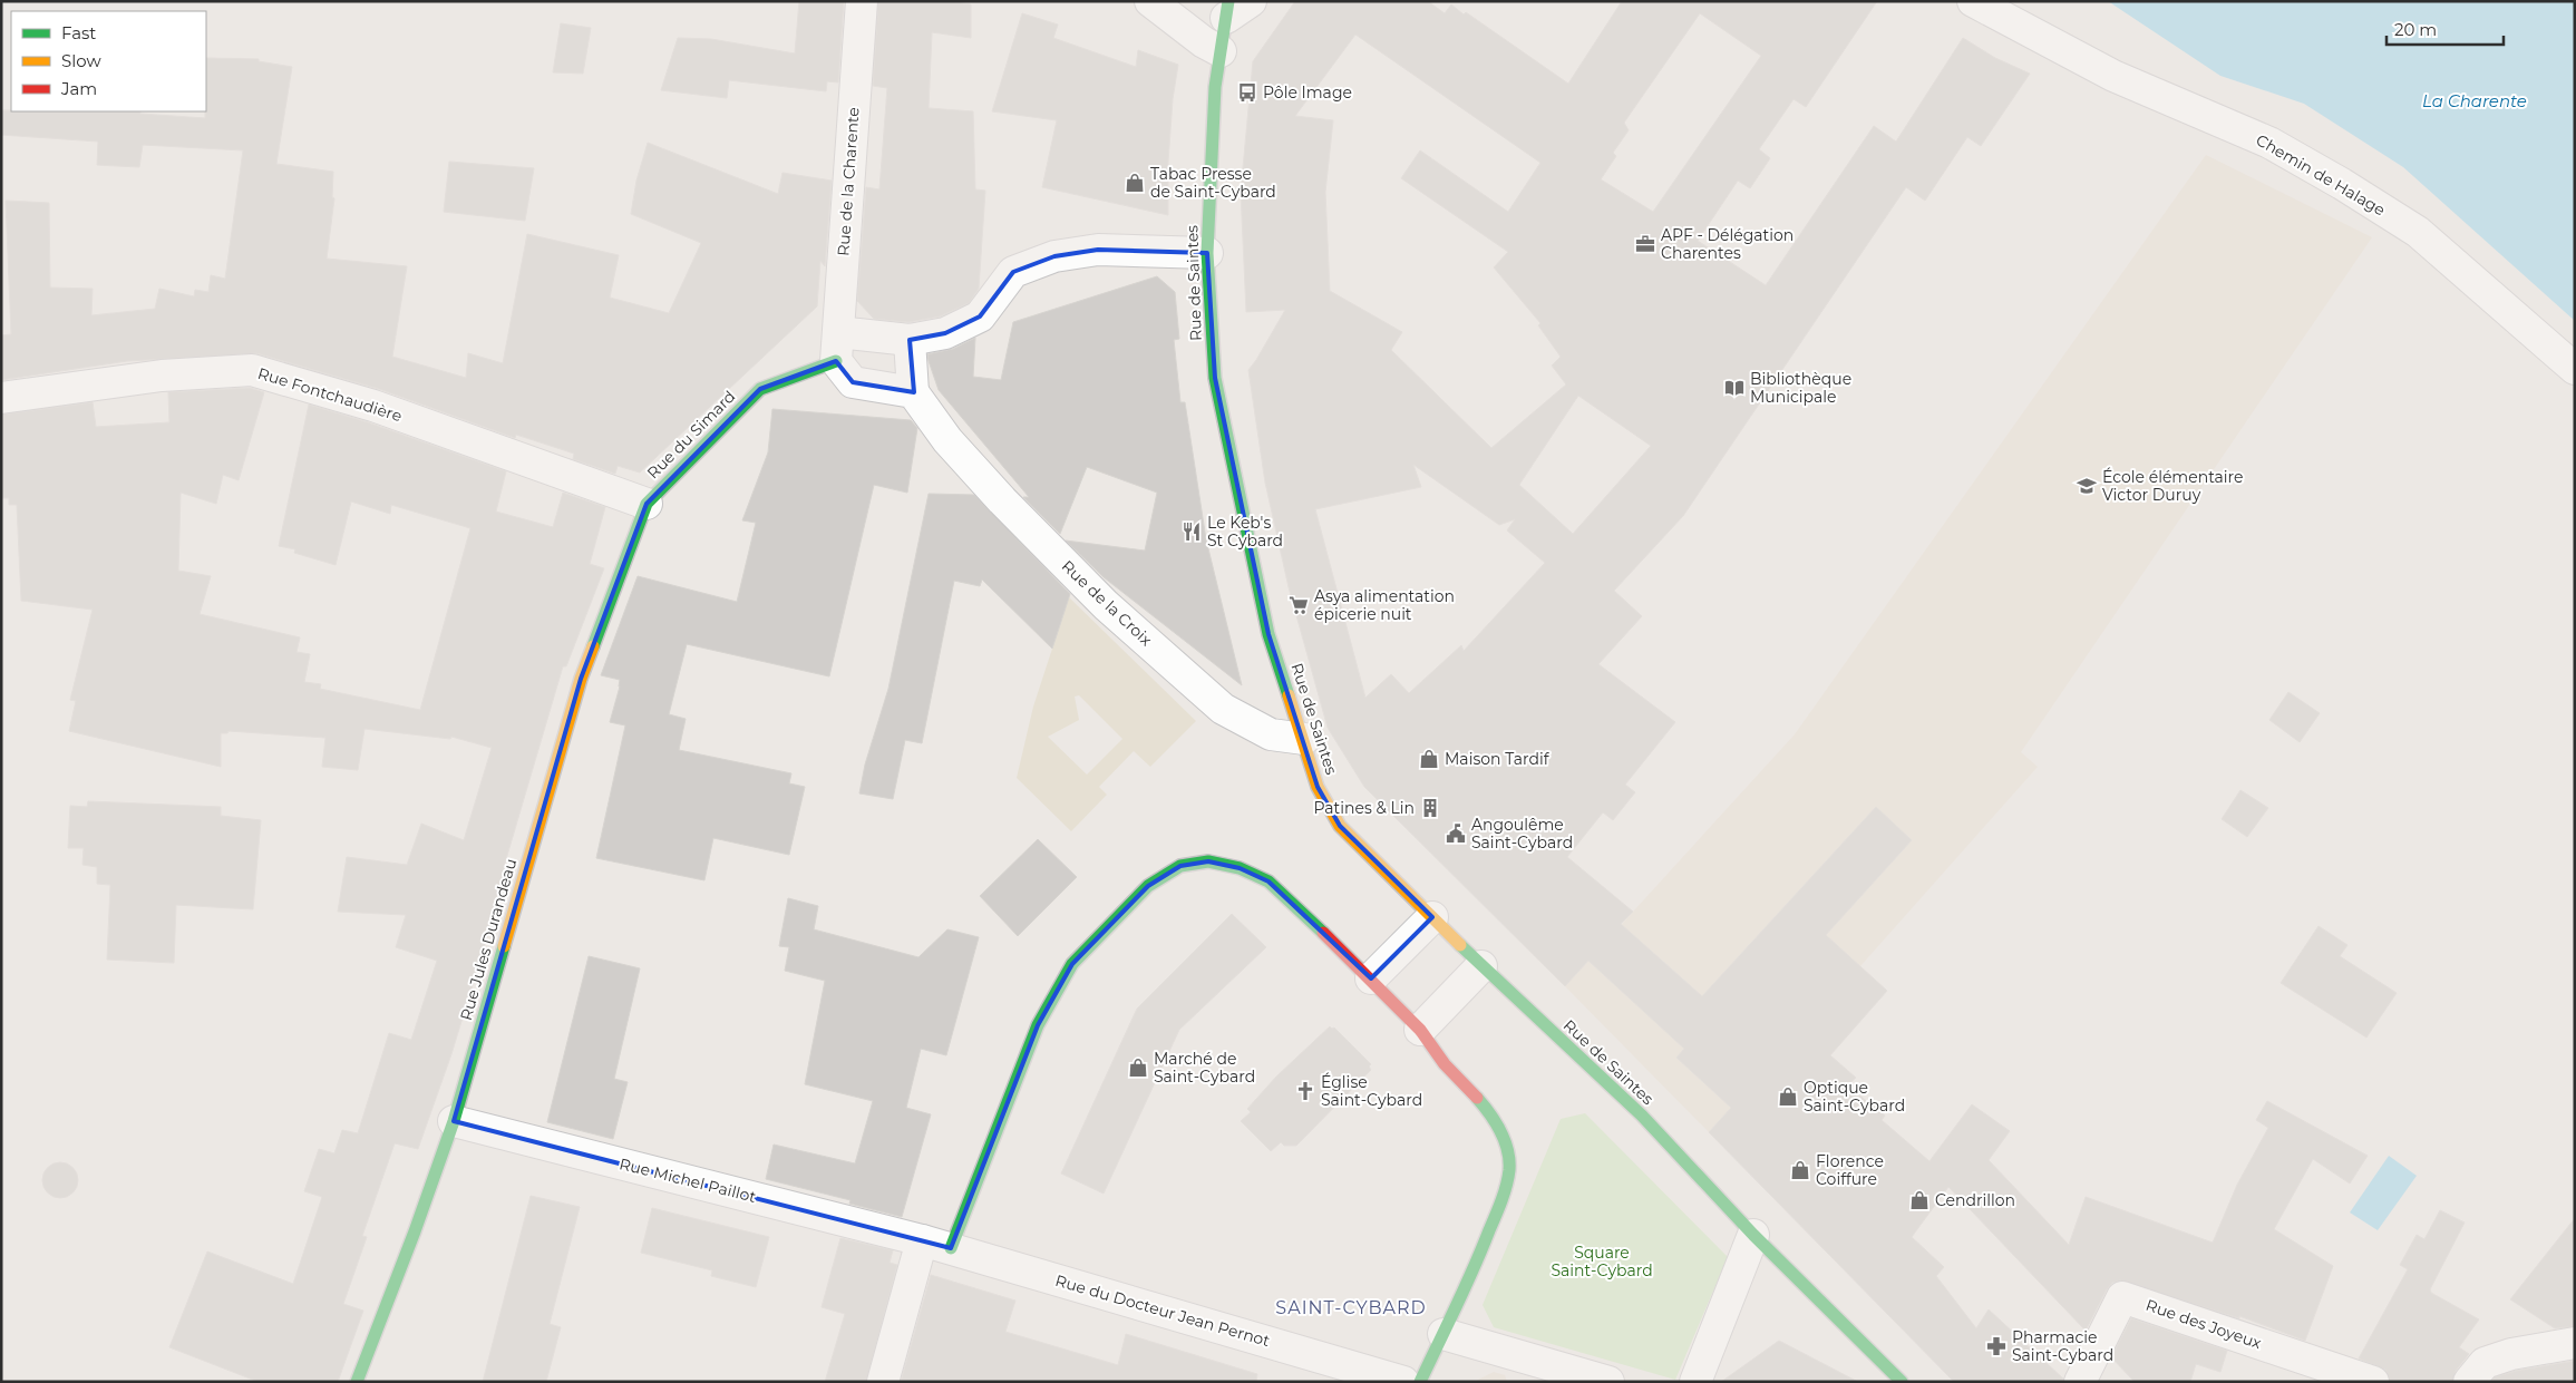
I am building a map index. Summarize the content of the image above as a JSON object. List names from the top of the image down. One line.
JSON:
{"streets":{"street":["Chemin de Halage","Rue de la Charente","Rue de Saintes","Rue Fontchaudière","Rue du Simard","Rue de la Croix","Rue Jules Durandeau","Rue Michel Paillot","Rue du Docteur Jean Pernot","Rue des Joyeux"]},"crossings":[["Rue de la Charente","Rue du Simard"],["Rue de Saintes","Rue de la Croix"],["Rue Fontchaudière","Rue du Simard"],["Rue Fontchaudière","Rue Jules Durandeau"],["Rue du Simard","Rue Jules Durandeau"],["Rue Jules Durandeau","Rue Michel Paillot"],["Rue Michel Paillot","Rue du Docteur Jean Pernot"]],"districts":["SAINT-CYBARD"],"water":["La Charente"],"parks":["Square Saint-Cybard"],"places":{"bus stop":["Pôle Image"],"shop":["Tabac Presse de Saint-Cybard","Maison Tardif","Marché de Saint-Cybard","Optique Saint-Cybard","Florence Coiffure","Cendrillon"],"office":["APF - Délégation Charentes"],"library":["Bibliothèque Municipale"],"school or university":["École élémentaire Victor Duruy"],"restaurant":["Le Keb's St Cybard"],"supermarket":["Asya alimentation épicerie nuit"],"building":["Patines & Lin"],"public building":["Angoulême Saint-Cybard"],"church":["Église Saint-Cybard"],"pharmacy":["Pharmacie Saint-Cybard"]},"legend":["Fast","Slow","Jam"],"scale_bar":"20 m"}
